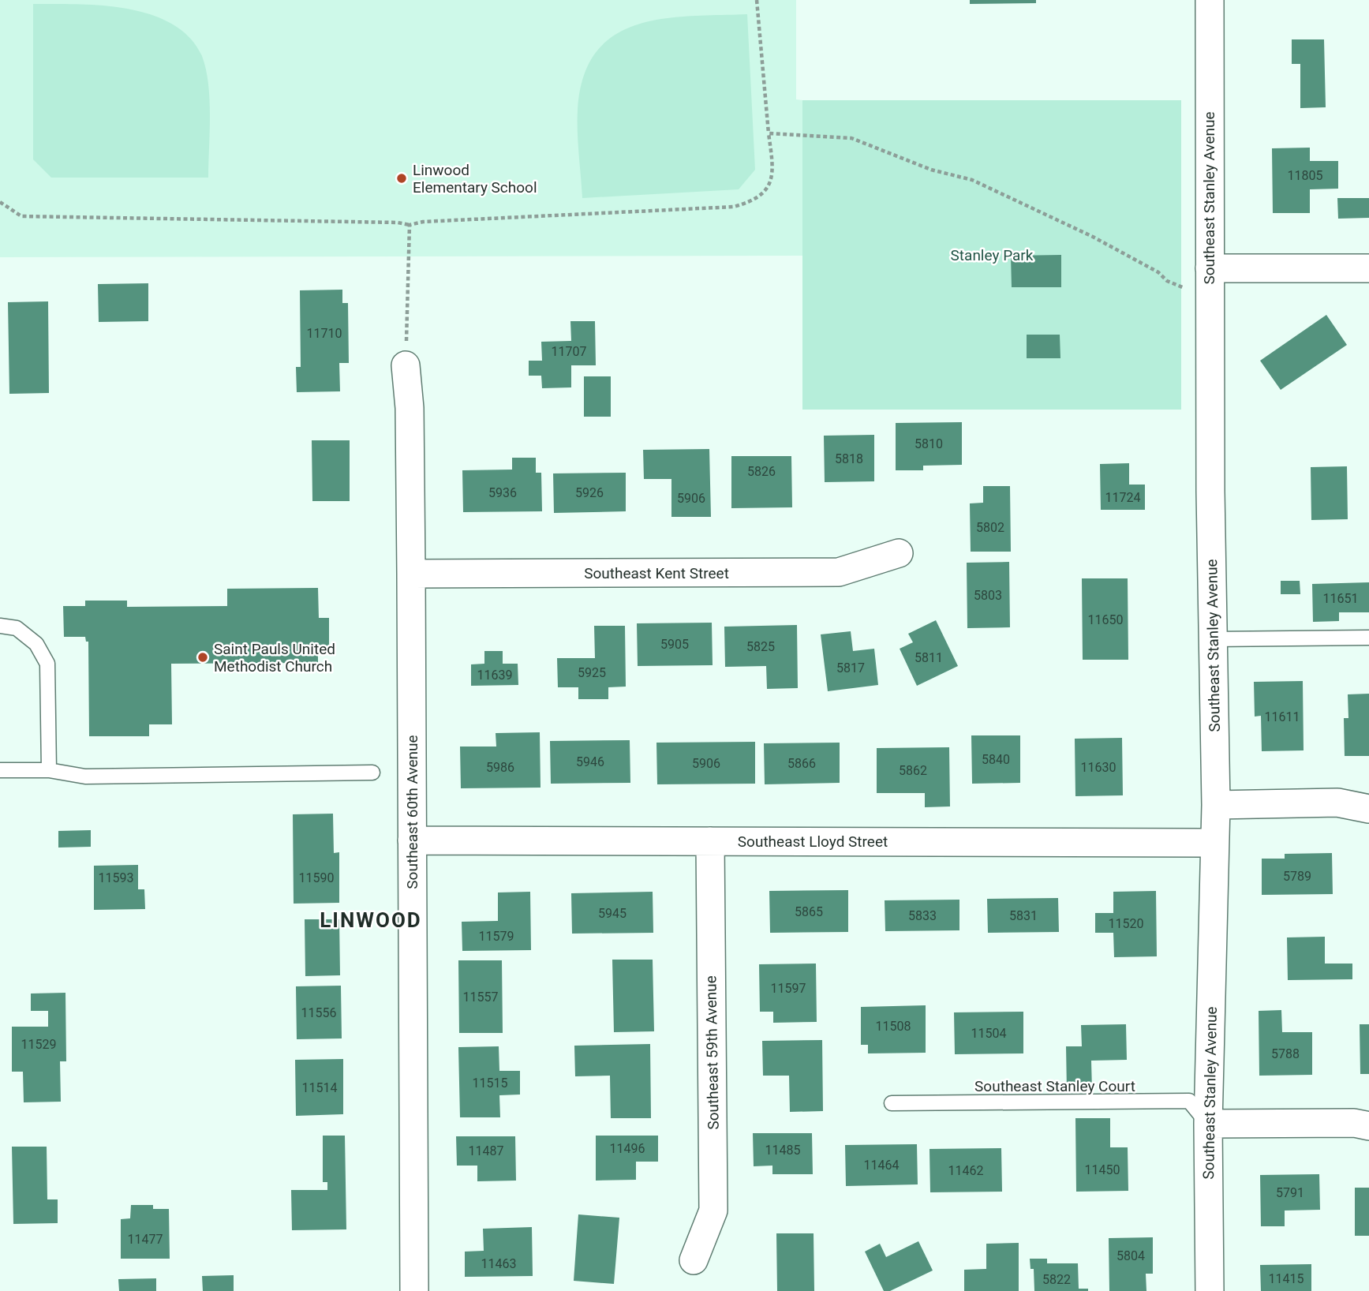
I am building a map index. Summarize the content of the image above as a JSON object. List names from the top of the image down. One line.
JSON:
{"streets":{"street":["Southeast Stanley Avenue","Southeast Kent Street","Southeast 60th Avenue","Southeast Lloyd Street","Southeast 59th Avenue"],"lane":["Southeast Stanley Court"]},"crossings":[["Southeast Stanley Avenue","Southeast Lloyd Street"],["Southeast Stanley Avenue","Southeast Stanley Court"],["Southeast Kent Street","Southeast 60th Avenue"],["Southeast 60th Avenue","Southeast Lloyd Street"],["Southeast Lloyd Street","Southeast 59th Avenue"]],"districts":["LINWOOD"],"parks":["Stanley Park"],"places":["Linwood Elementary School","Saint Pauls United Methodist Church"],"house_numbers":["11805","11710","11707","5810","5818","5826","5936","5926","11724","5906","5802","5803","11651","11650","5905","5825","5811","5817","5925","11639","11611","5840","5946","5906","5866","5986","11630","5862","5789","11593","11590","5865","5945","5833","5831","11520","11579","11597","11557","11556","11508","11504","11529","5788","11515","11514","11496","11485","11487","11464","11450","11462","5791","11477","5804","11463","11415","5822"]}
